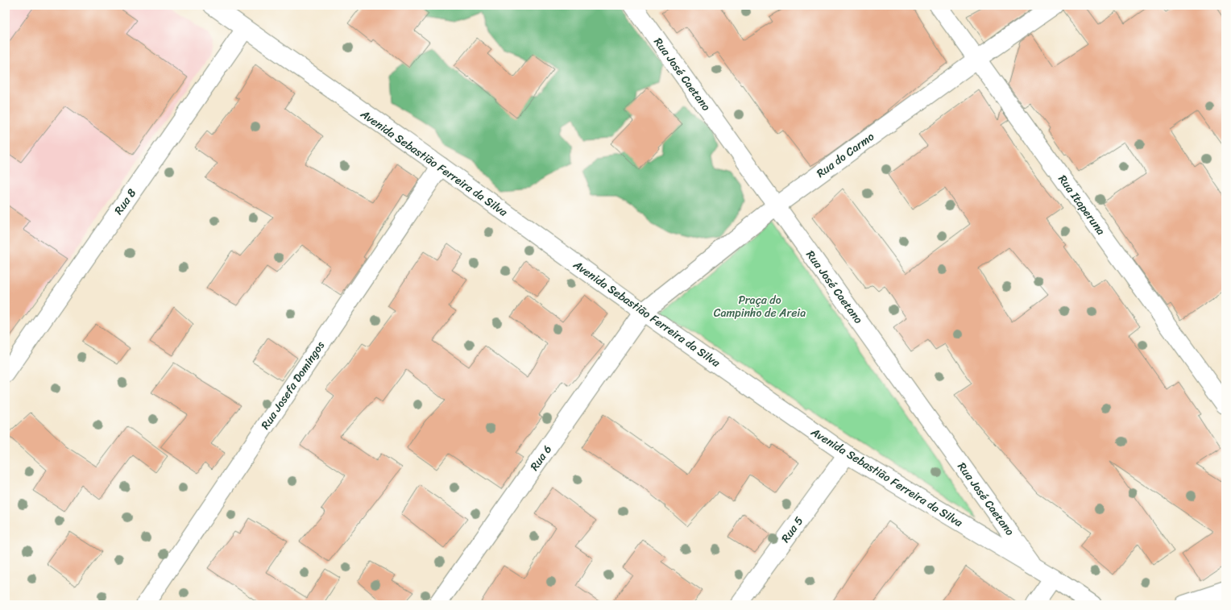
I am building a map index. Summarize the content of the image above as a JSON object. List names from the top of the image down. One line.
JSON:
{"streets":{"street":["Rua José Caetano","Rua do Carmo","Avenida Sebastião Ferreira da Silva","Rua 8","Rua Itaperuna","Rua Josefa Domingos","Rua 6","Rua 5"]},"crossings":[["Rua José Caetano","Rua do Carmo"],["Rua José Caetano","Avenida Sebastião Ferreira da Silva"],["Rua do Carmo","Avenida Sebastião Ferreira da Silva"],["Rua do Carmo","Rua Itaperuna"],["Rua do Carmo","Rua 6"],["Avenida Sebastião Ferreira da Silva","Rua 8"],["Avenida Sebastião Ferreira da Silva","Rua Josefa Domingos"],["Avenida Sebastião Ferreira da Silva","Rua 6"],["Avenida Sebastião Ferreira da Silva","Rua 5"]],"parks":["Praça do Campinho de Areia"]}
